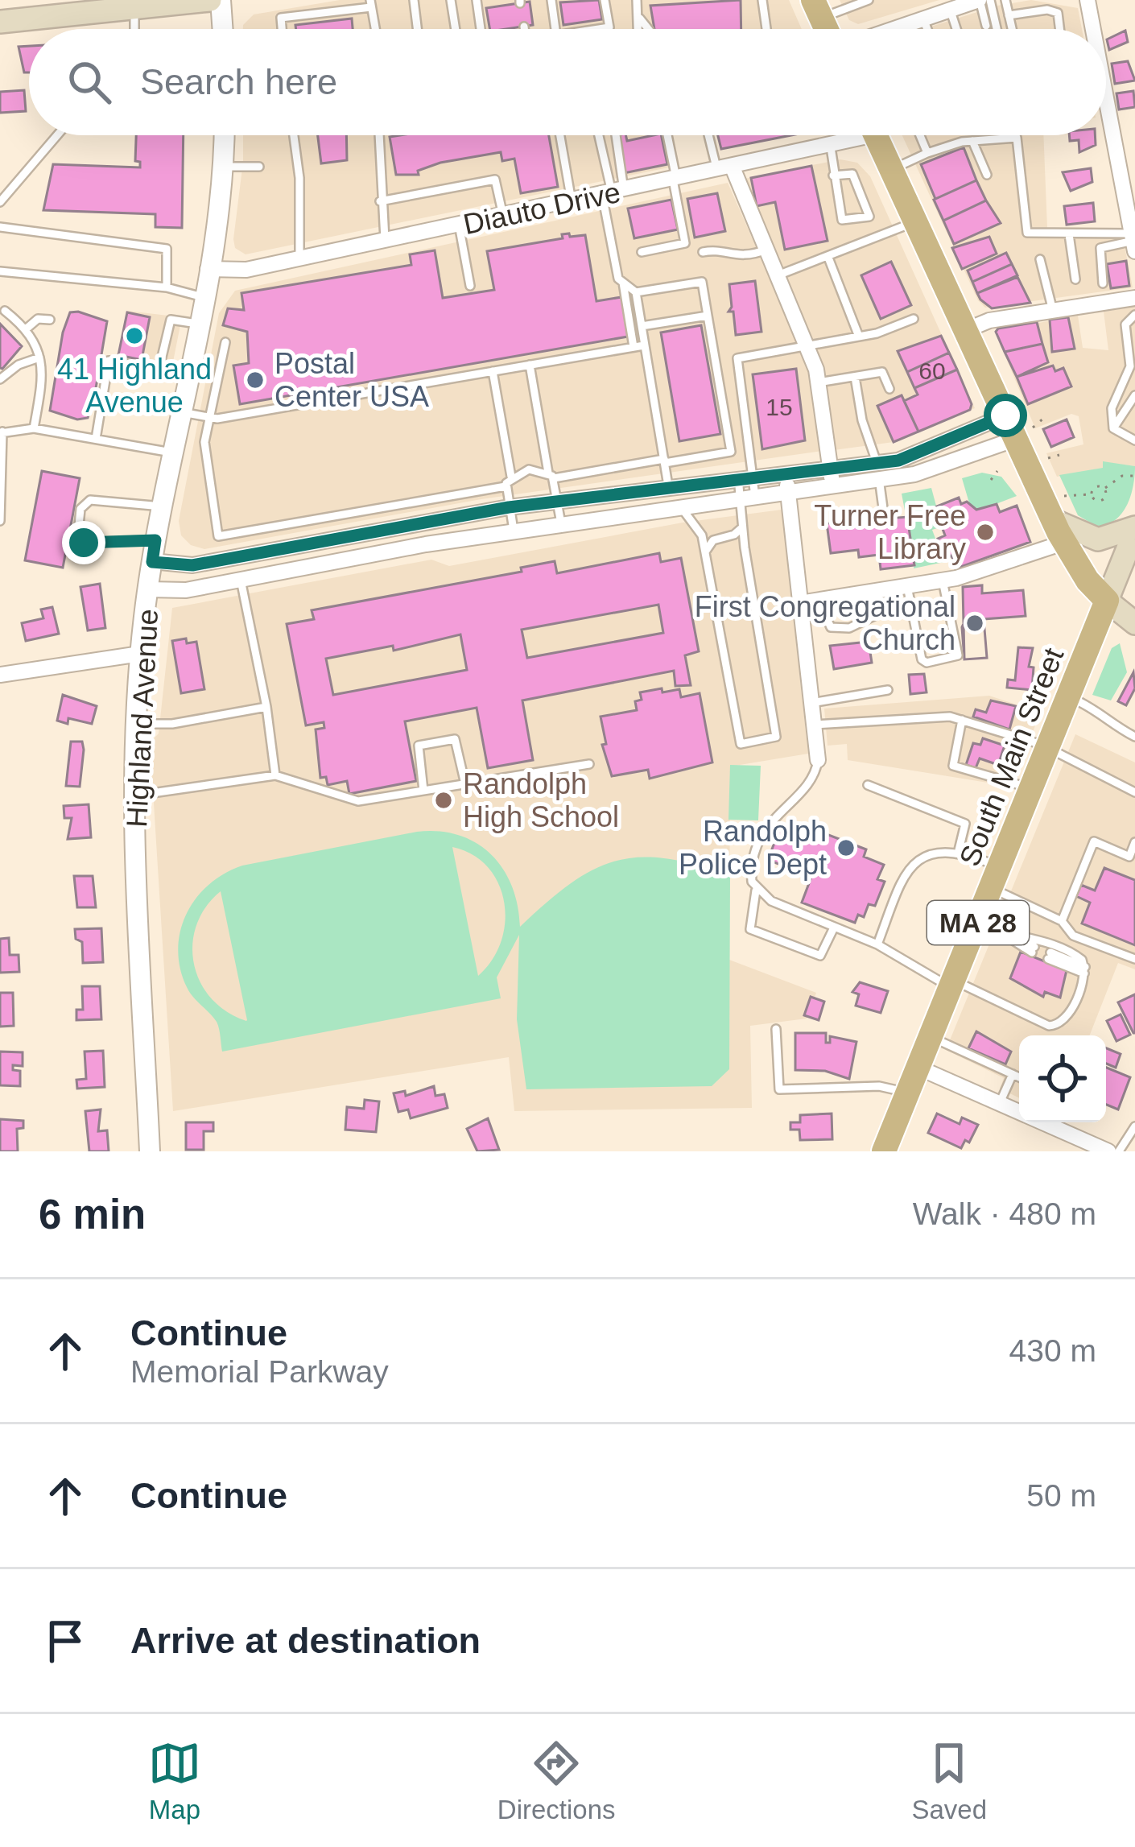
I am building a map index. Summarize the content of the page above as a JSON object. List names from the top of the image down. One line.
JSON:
{"streets":{"main road":["South Main Street","MA 28"],"street":["Diauto Drive","Highland Avenue"]},"crossings":[["Diauto Drive","Highland Avenue"]],"places":["41 Highland Avenue","Postal Center USA","Turner Free Library","First Congregational Church","Randolph High School","Randolph Police Dept"],"house_numbers":["60","15"],"page":{"search":"Search here","heading":["6 min","Walk · 480 m"],"list":[["Continue","Memorial Parkway","430 m"],["Continue","50 m"],"Arrive at destination"],"nav":["Map","Directions","Saved"]}}
